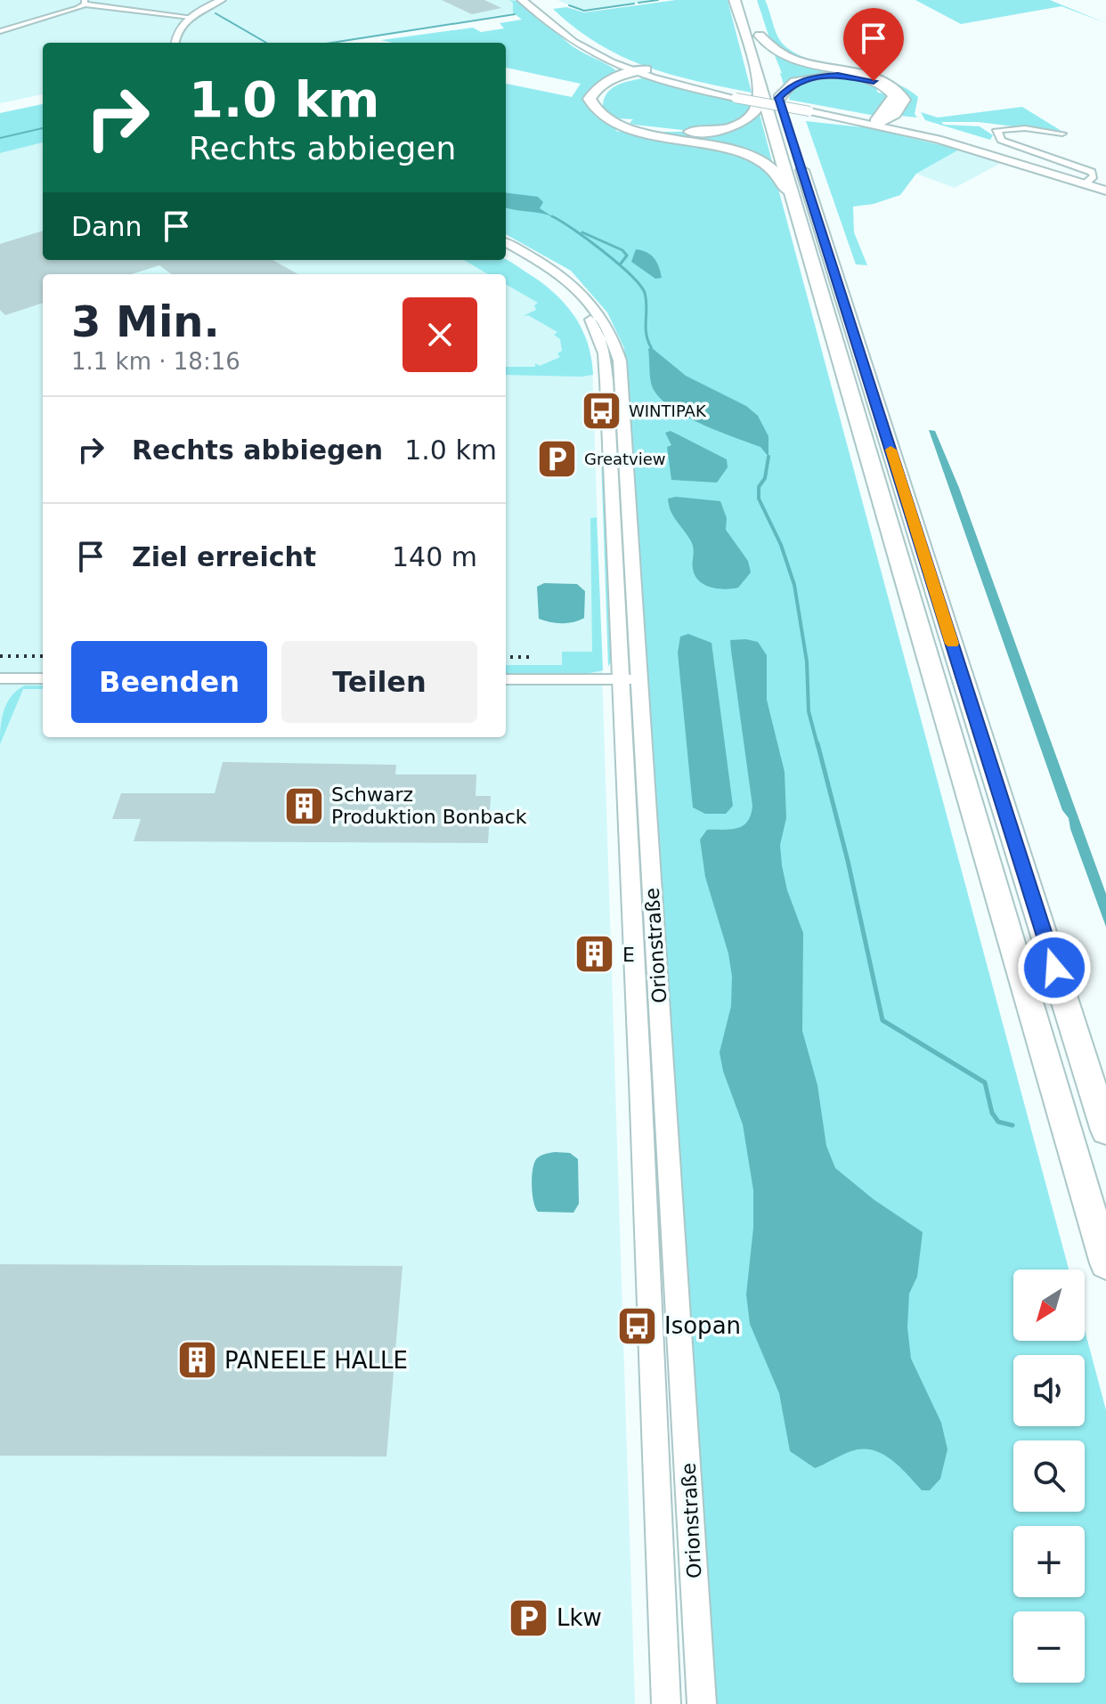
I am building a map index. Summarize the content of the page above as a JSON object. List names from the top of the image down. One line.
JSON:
{"streets":{"street":["Orionstraße"]},"places":{"bus stop":["WINTIPAK","Isopan"],"parking":["Greatview","Lkw"],"building":["Schwarz Produktion Bonback","E","PANEELE HALLE"]},"north":"bottom left","page":{"turn":["1.0 km","Rechts abbiegen"],"then":"Dann","heading":["3 Min.","1.1 km · 18:16"],"list":[{"name":"Rechts abbiegen","value":"1.0 km"},{"name":"Ziel erreicht","value":"140 m"}],"buttons":["Beenden","Teilen"],"map_buttons":["+","−"]}}
